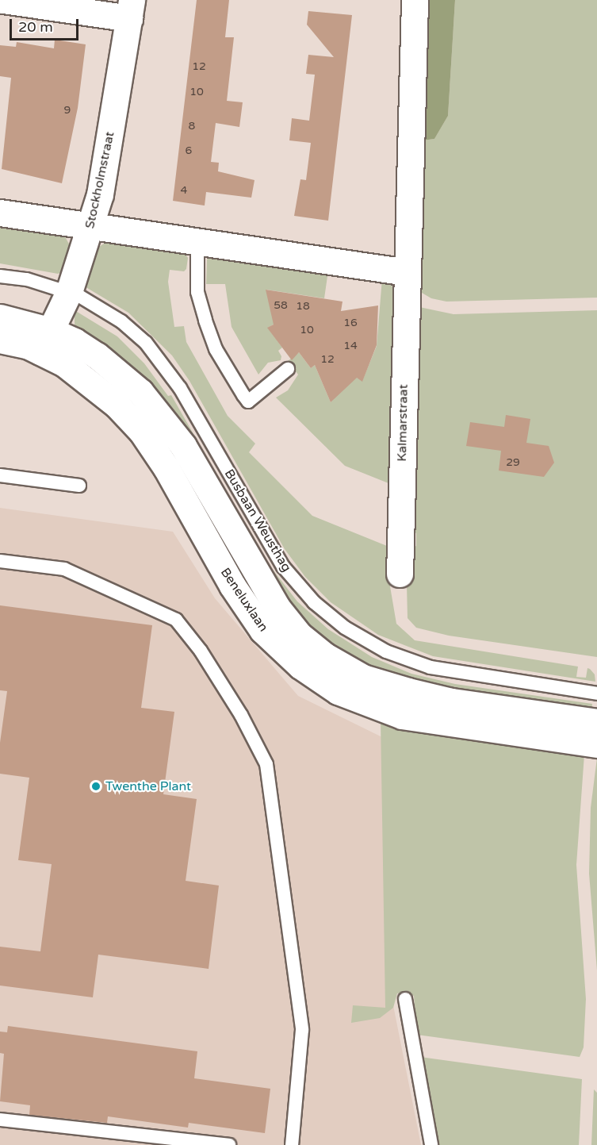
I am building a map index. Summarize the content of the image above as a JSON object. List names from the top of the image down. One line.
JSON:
{"streets":{"street":["Stockholmstraat","Kalmarstraat","Beneluxlaan"],"lane":["Busbaan Weusthag"]},"crossings":[["Stockholmstraat","Busbaan Weusthag"],["Stockholmstraat","Beneluxlaan"]],"places":["Twenthe Plant"],"house_numbers":["12","10","9","8","6","4","58","18","16","10","14","12","29"],"scale_bar":"20 m"}
